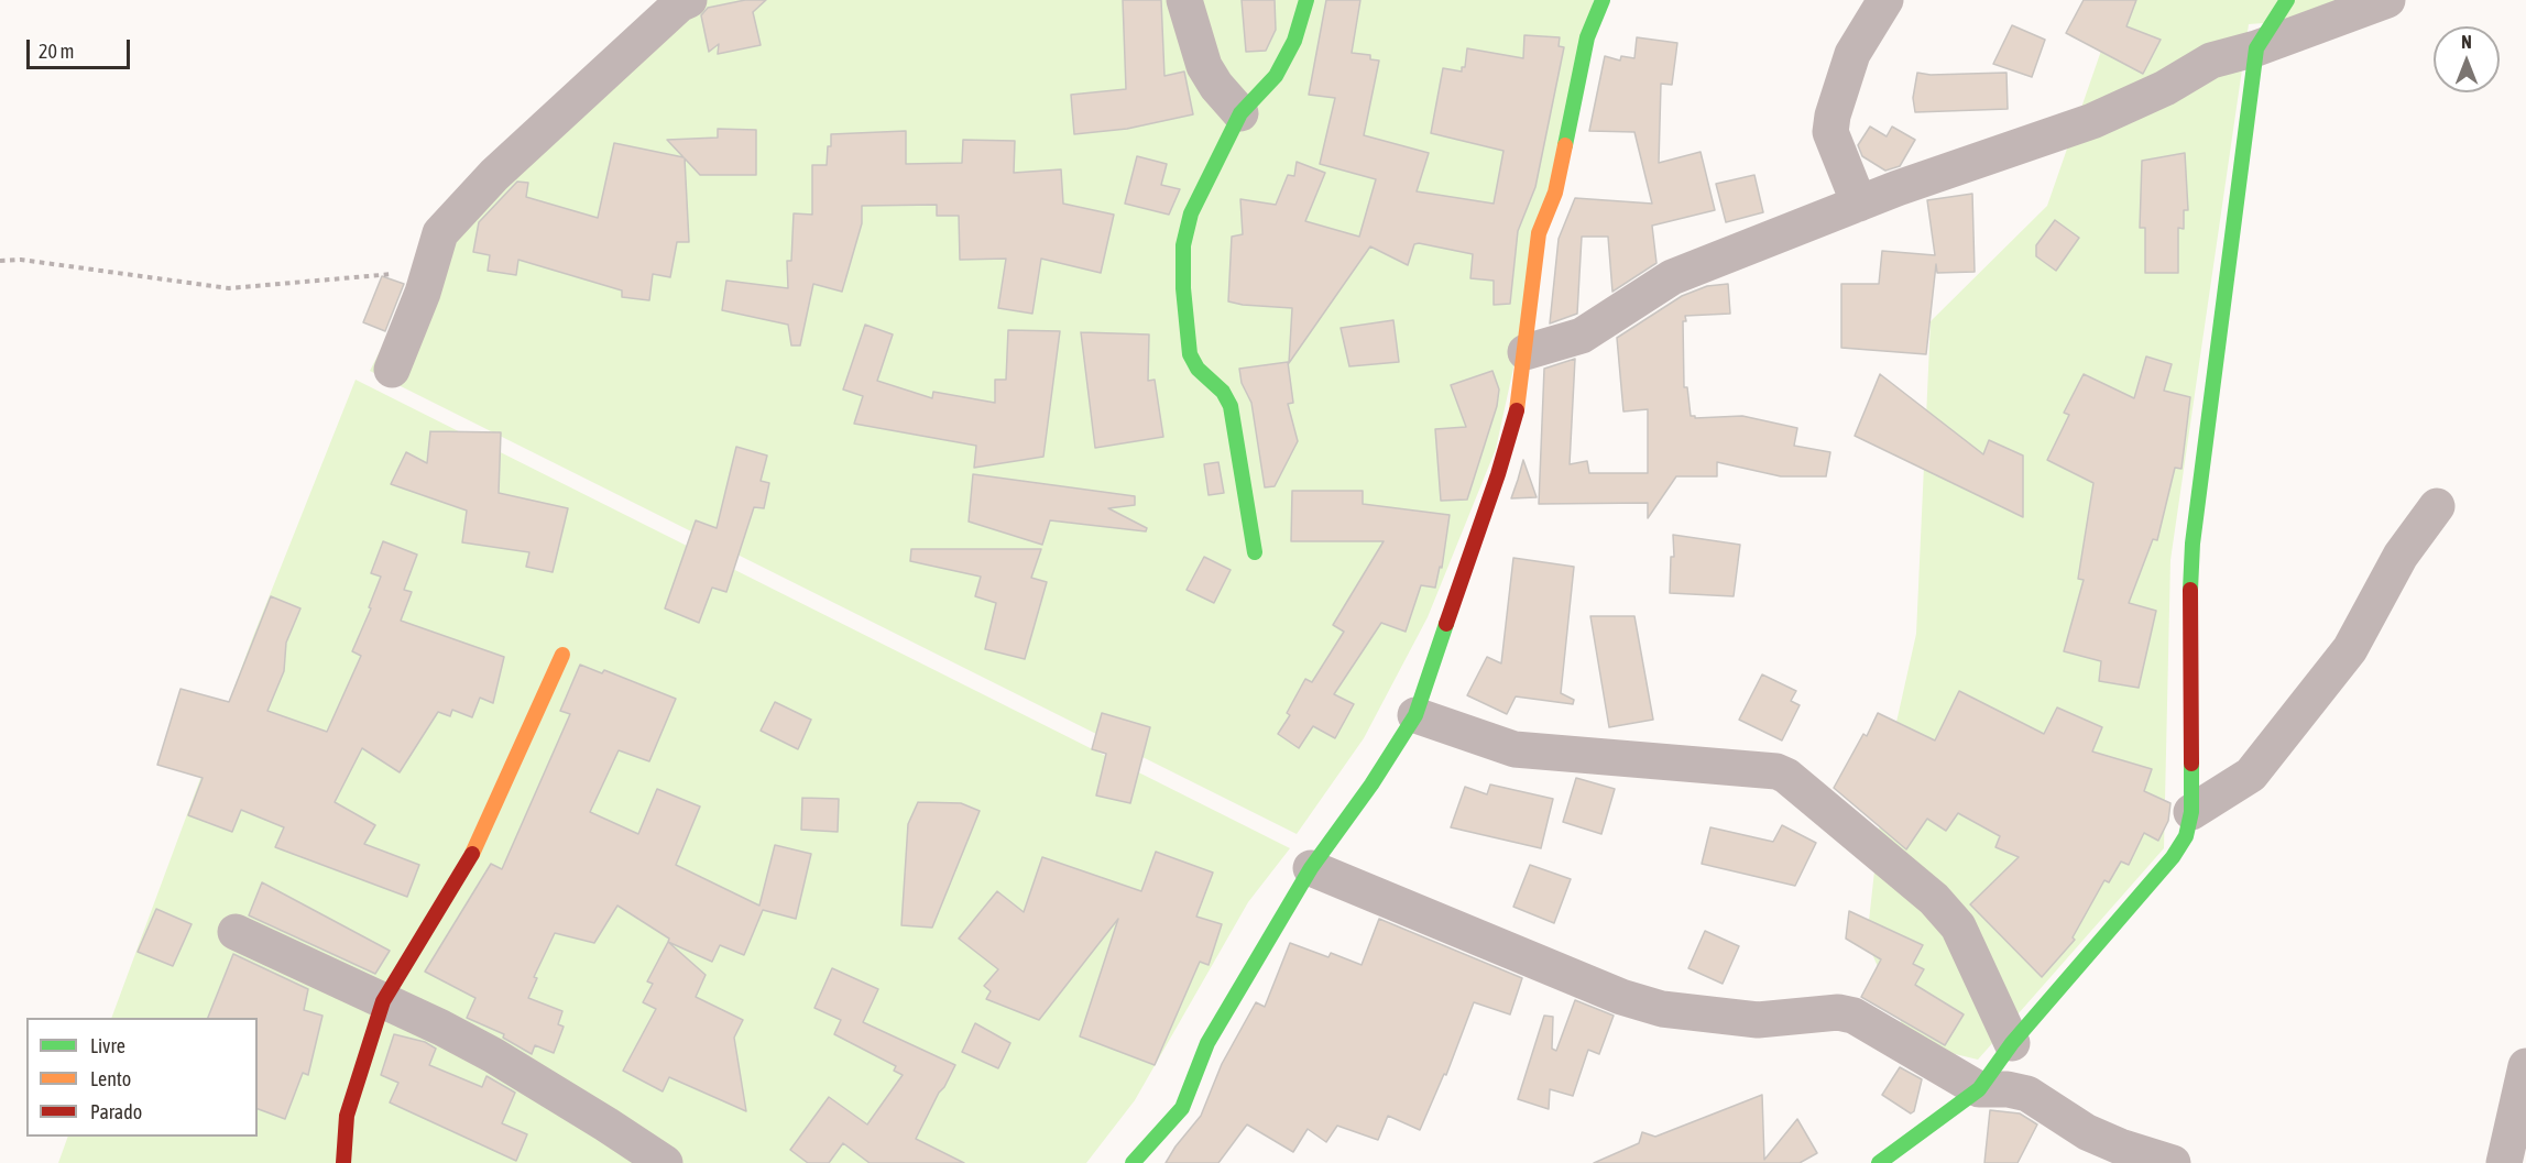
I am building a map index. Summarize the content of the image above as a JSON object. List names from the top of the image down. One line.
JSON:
{"legend":["Livre","Lento","Parado"],"scale_bar":"20 m","north":"top"}
